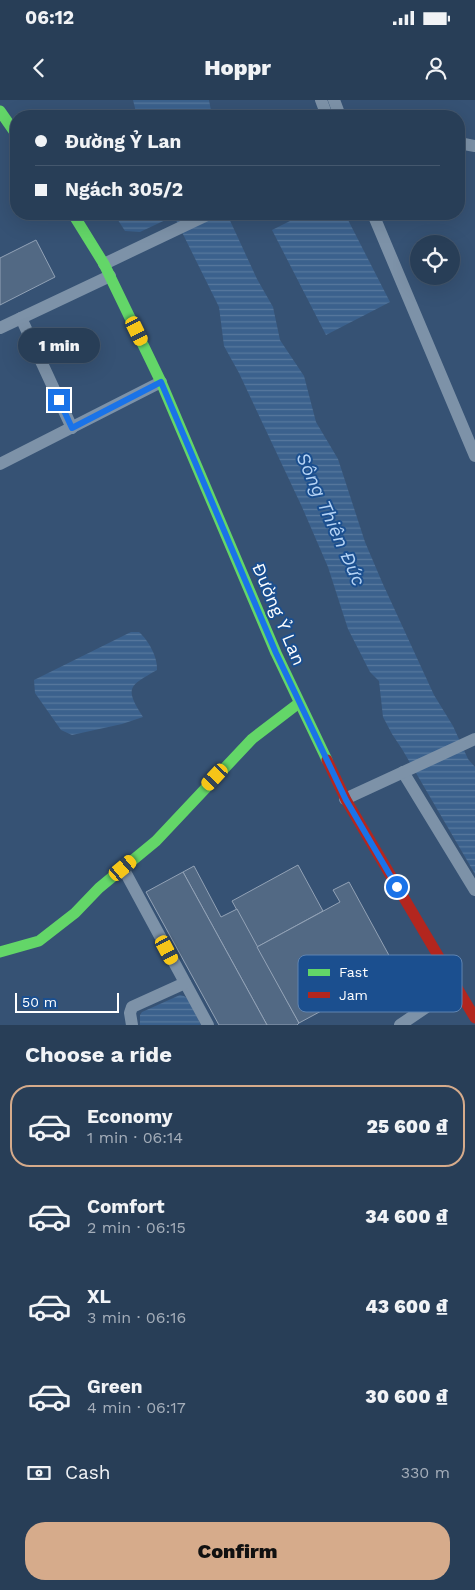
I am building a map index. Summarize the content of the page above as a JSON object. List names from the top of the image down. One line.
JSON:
{"streets":{"main road":["Đường Ỷ Lan"]},"water":["Sông Thiên Đức"],"legend":["Fast","Jam"],"scale_bar":"50 m","page":{"status":"06:12","header":"Hoppr","banner":["Đường Ỷ Lan","Ngách 305/2"],"bubble":"1 min","scale":"50 m","heading":"Choose a ride","list":[{"name":"Economy","note":"1 min · 06:14","value":"25 600 ₫"},{"name":"Comfort","note":"2 min · 06:15","value":"34 600 ₫"},{"name":"XL","note":"3 min · 06:16","value":"43 600 ₫"},{"name":"Green","note":"4 min · 06:17","value":"30 600 ₫"}],"pay":["Cash","330 m"],"buttons":"Confirm"}}
